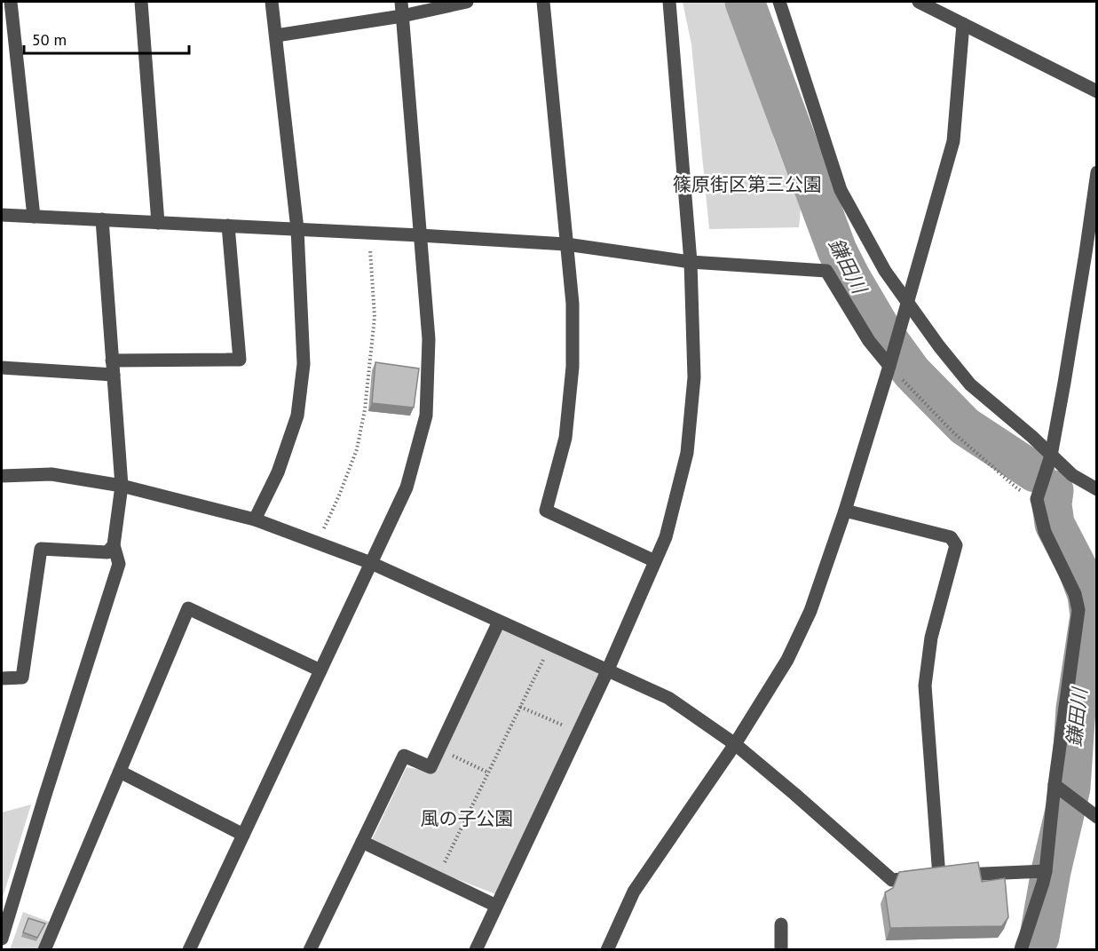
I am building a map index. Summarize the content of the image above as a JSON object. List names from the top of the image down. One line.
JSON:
{"water":["鎌田川"],"parks":["篠原街区第三公園","風の子公園"],"scale_bar":"50 m"}
